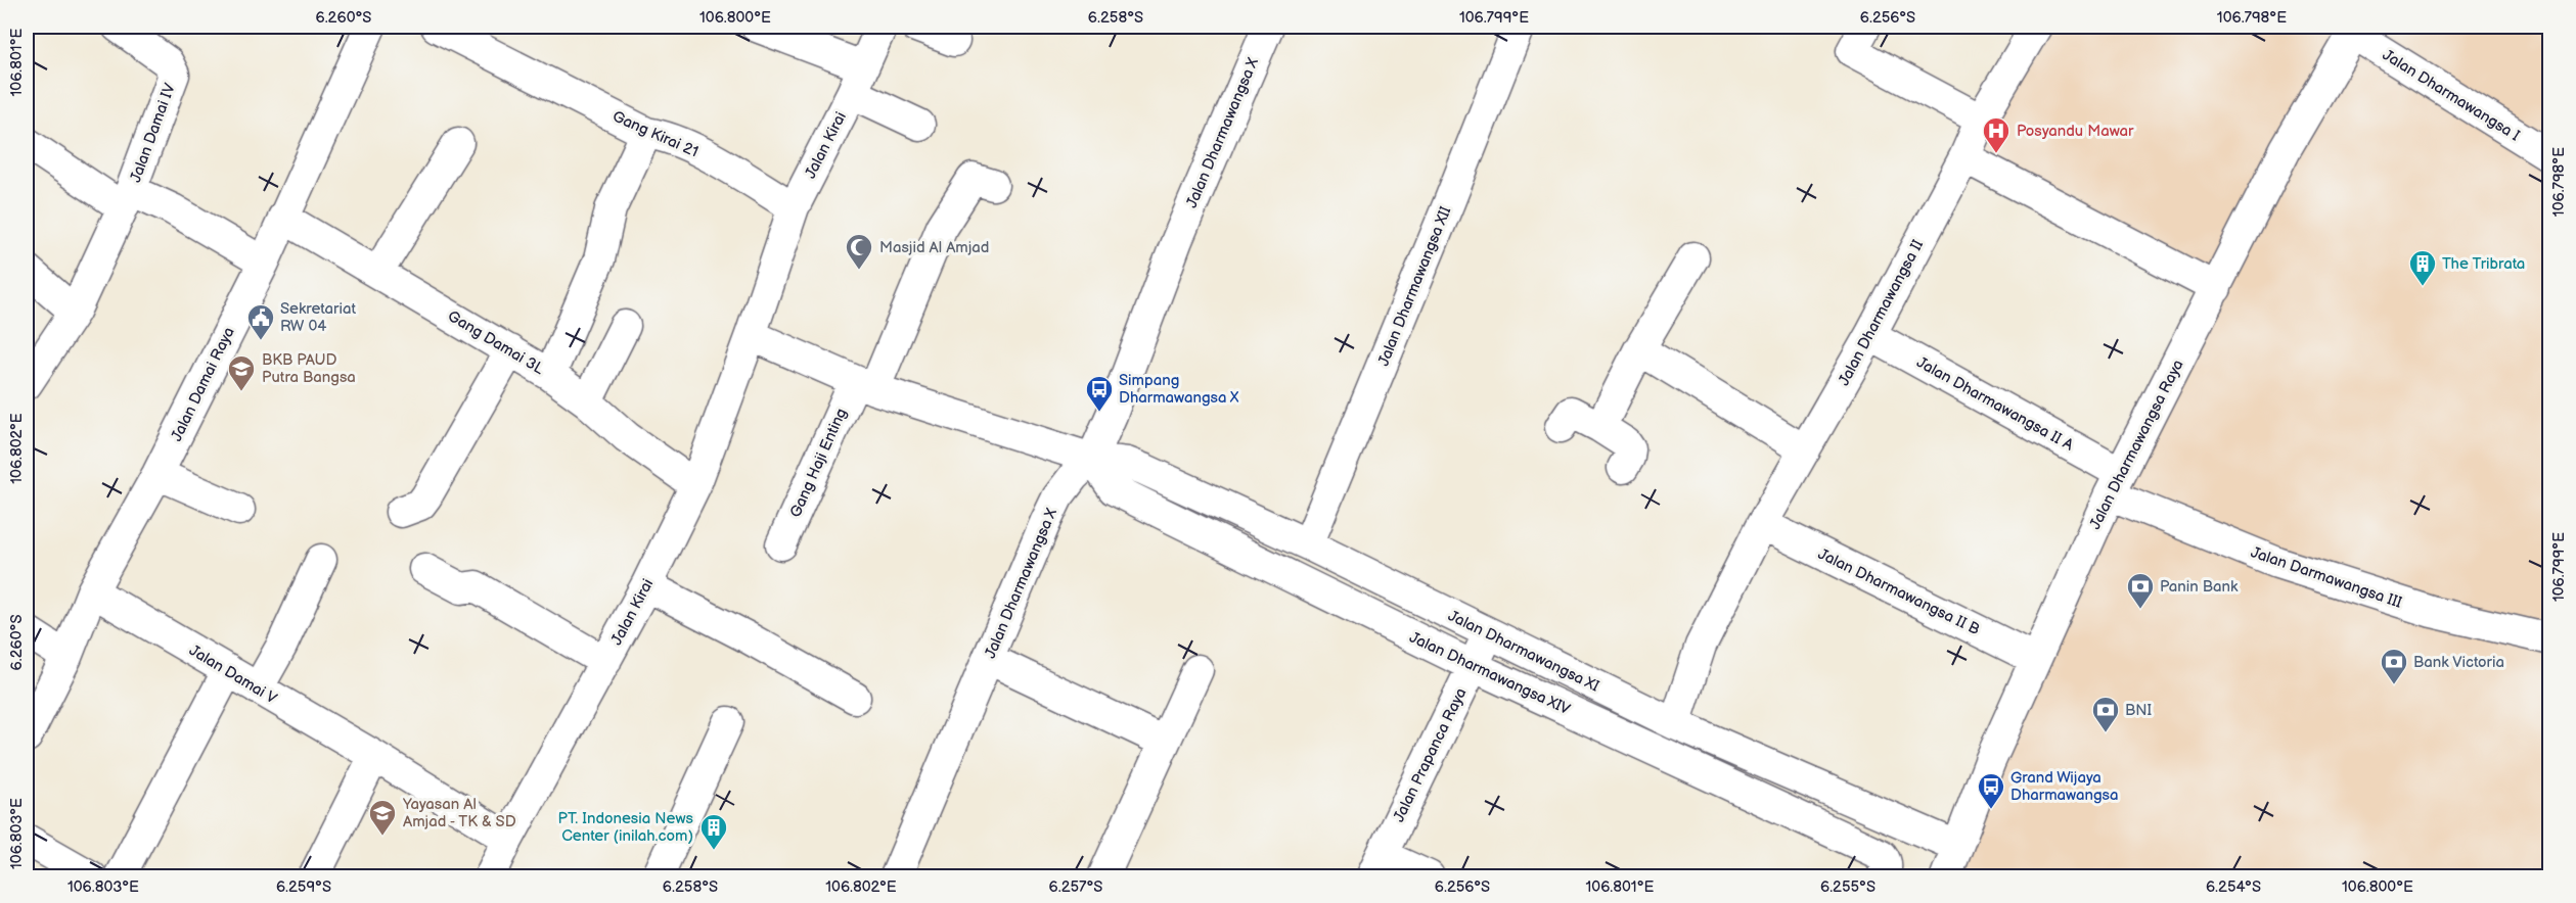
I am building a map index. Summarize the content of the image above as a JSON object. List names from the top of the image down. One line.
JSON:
{"streets":{"street":["Jalan Dharmawangsa I","Jalan Damai IV","Jalan Dharmawangsa X","Gang Kirai 21","Jalan Kirai","Jalan Dharmawangsa XII","Jalan Dharmawangsa II","Gang Damai 3L","Jalan Damai Raya","Jalan Dharmawangsa II A","Jalan Dharmawangsa Raya","Gang Haji Enting","Jalan Darmawangsa III","Jalan Dharmawangsa II B","Jalan Dharmawangsa XI","Jalan Dharmawangsa XIV","Jalan Damai V","Jalan Prapanca Raya"]},"crossings":[["Jalan Dharmawangsa I","Jalan Dharmawangsa Raya"],["Jalan Damai IV","Jalan Damai Raya"],["Jalan Dharmawangsa X","Jalan Dharmawangsa XI"],["Jalan Dharmawangsa X","Jalan Dharmawangsa XIV"],["Gang Kirai 21","Jalan Kirai"],["Jalan Kirai","Gang Damai 3L"],["Jalan Kirai","Jalan Damai V"],["Jalan Dharmawangsa XII","Jalan Dharmawangsa XI"],["Jalan Dharmawangsa II","Jalan Dharmawangsa II A"],["Jalan Dharmawangsa II","Jalan Dharmawangsa II B"],["Jalan Dharmawangsa II","Jalan Dharmawangsa XI"],["Gang Damai 3L","Jalan Damai Raya"],["Jalan Damai Raya","Jalan Damai V"],["Jalan Dharmawangsa II A","Jalan Dharmawangsa Raya"],["Jalan Dharmawangsa II A","Jalan Darmawangsa III"],["Jalan Dharmawangsa Raya","Jalan Darmawangsa III"],["Jalan Dharmawangsa Raya","Jalan Dharmawangsa II B"],["Jalan Dharmawangsa Raya","Jalan Dharmawangsa XI"],["Jalan Dharmawangsa XI","Jalan Dharmawangsa XIV"],["Jalan Dharmawangsa XI","Jalan Prapanca Raya"],["Jalan Dharmawangsa XIV","Jalan Prapanca Raya"]],"places":{"hospital":["Posyandu Mawar"],"mosque":["Masjid Al Amjad"],"building":["The Tribrata","PT. Indonesia News Center (inilah.com)"],"public building":["Sekretariat RW 04"],"school or university":["BKB PAUD Putra Bangsa","Yayasan Al Amjad - TK & SD"],"bus stop":["Simpang Dharmawangsa X","Grand Wijaya Dharmawangsa"],"bank":["Panin Bank","Bank Victoria","BNI"]},"coordinates":["6.260°S","106.800°E","6.258°S","106.799°E","6.256°S","106.798°E","106.801°E","106.802°E","106.803°E","6.259°S","6.257°S","6.255°S","6.254°S"]}
